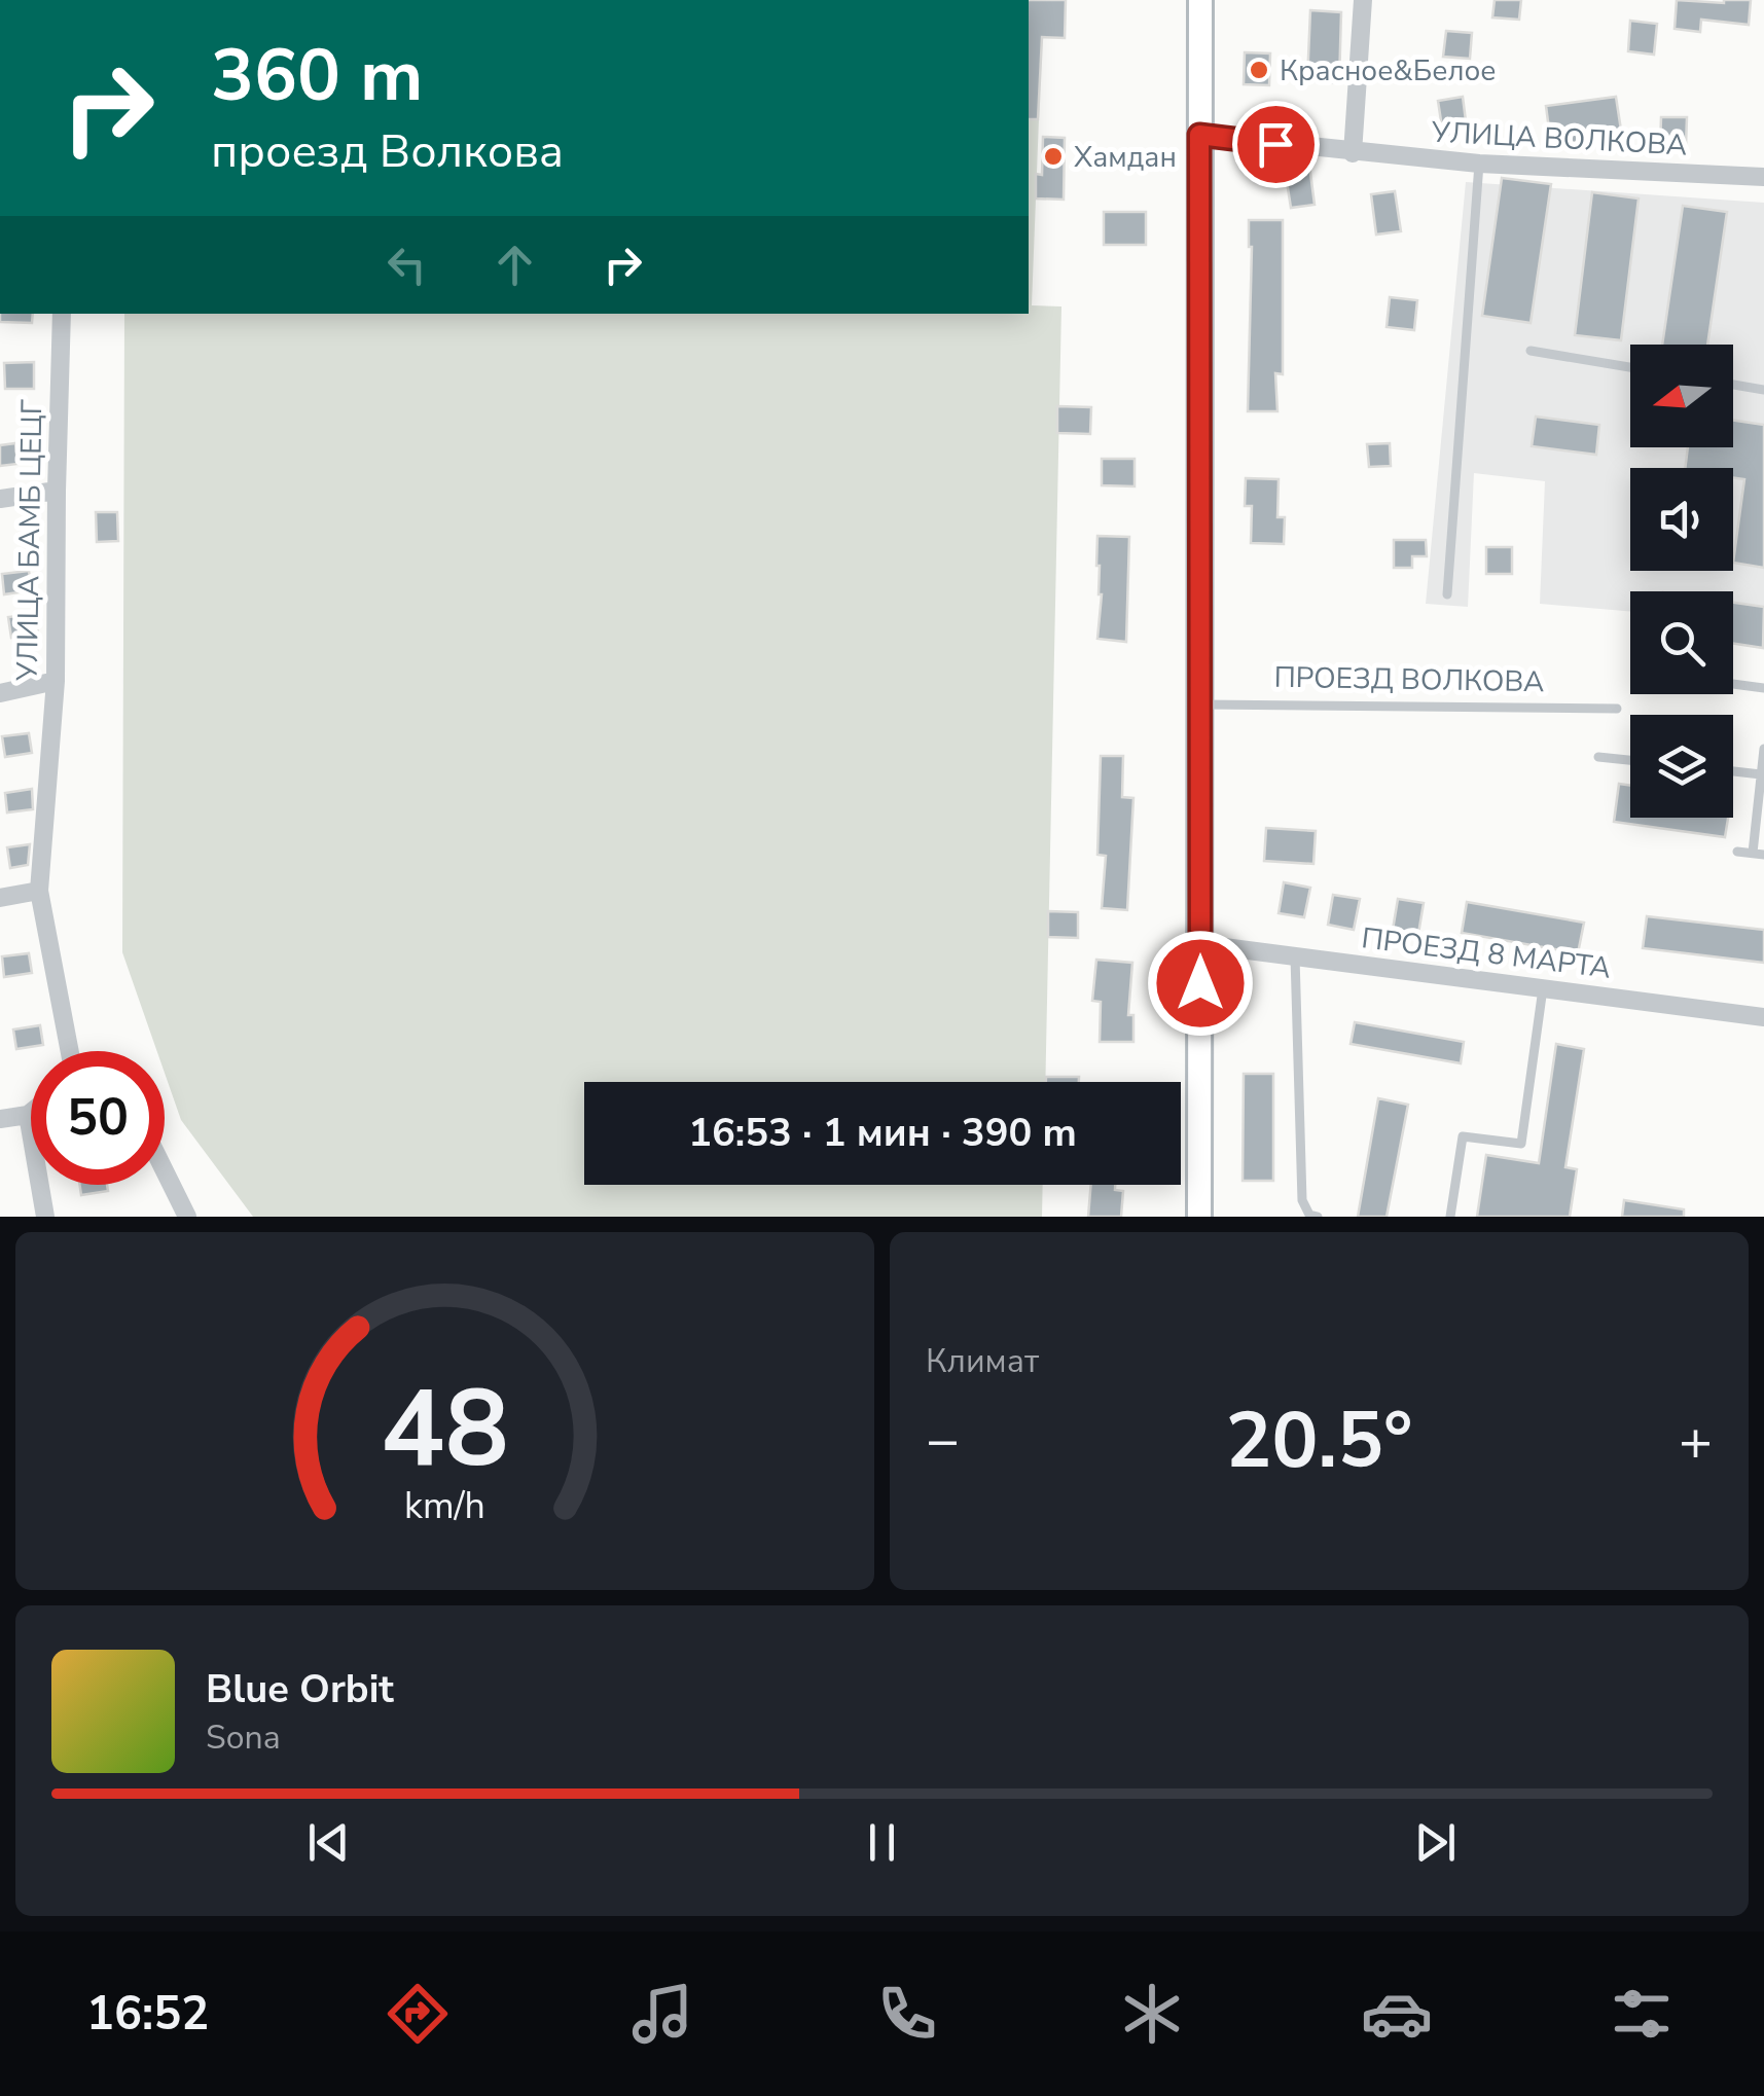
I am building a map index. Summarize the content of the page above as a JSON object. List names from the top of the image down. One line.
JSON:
{"streets":{"street":["УЛИЦА ВОЛКОВА","УЛИЦА БАМБ ЦЕЦГ","ПРОЕЗД 8 МАРТА"],"lane":["ПРОЕЗД ВОЛКОВА"]},"places":["Красное&Белое","Хамдан"],"north":"left","page":{"turn":["360 m","проезд Волкова"],"limit":"50","trip":"16:53 · 1 мин · 390 m","tile":"Климат","heat":["−","20.5°","+"],"song":["Blue Orbit","Sona"],"tabs":"16:52","gauge":["48","km/h"]}}
